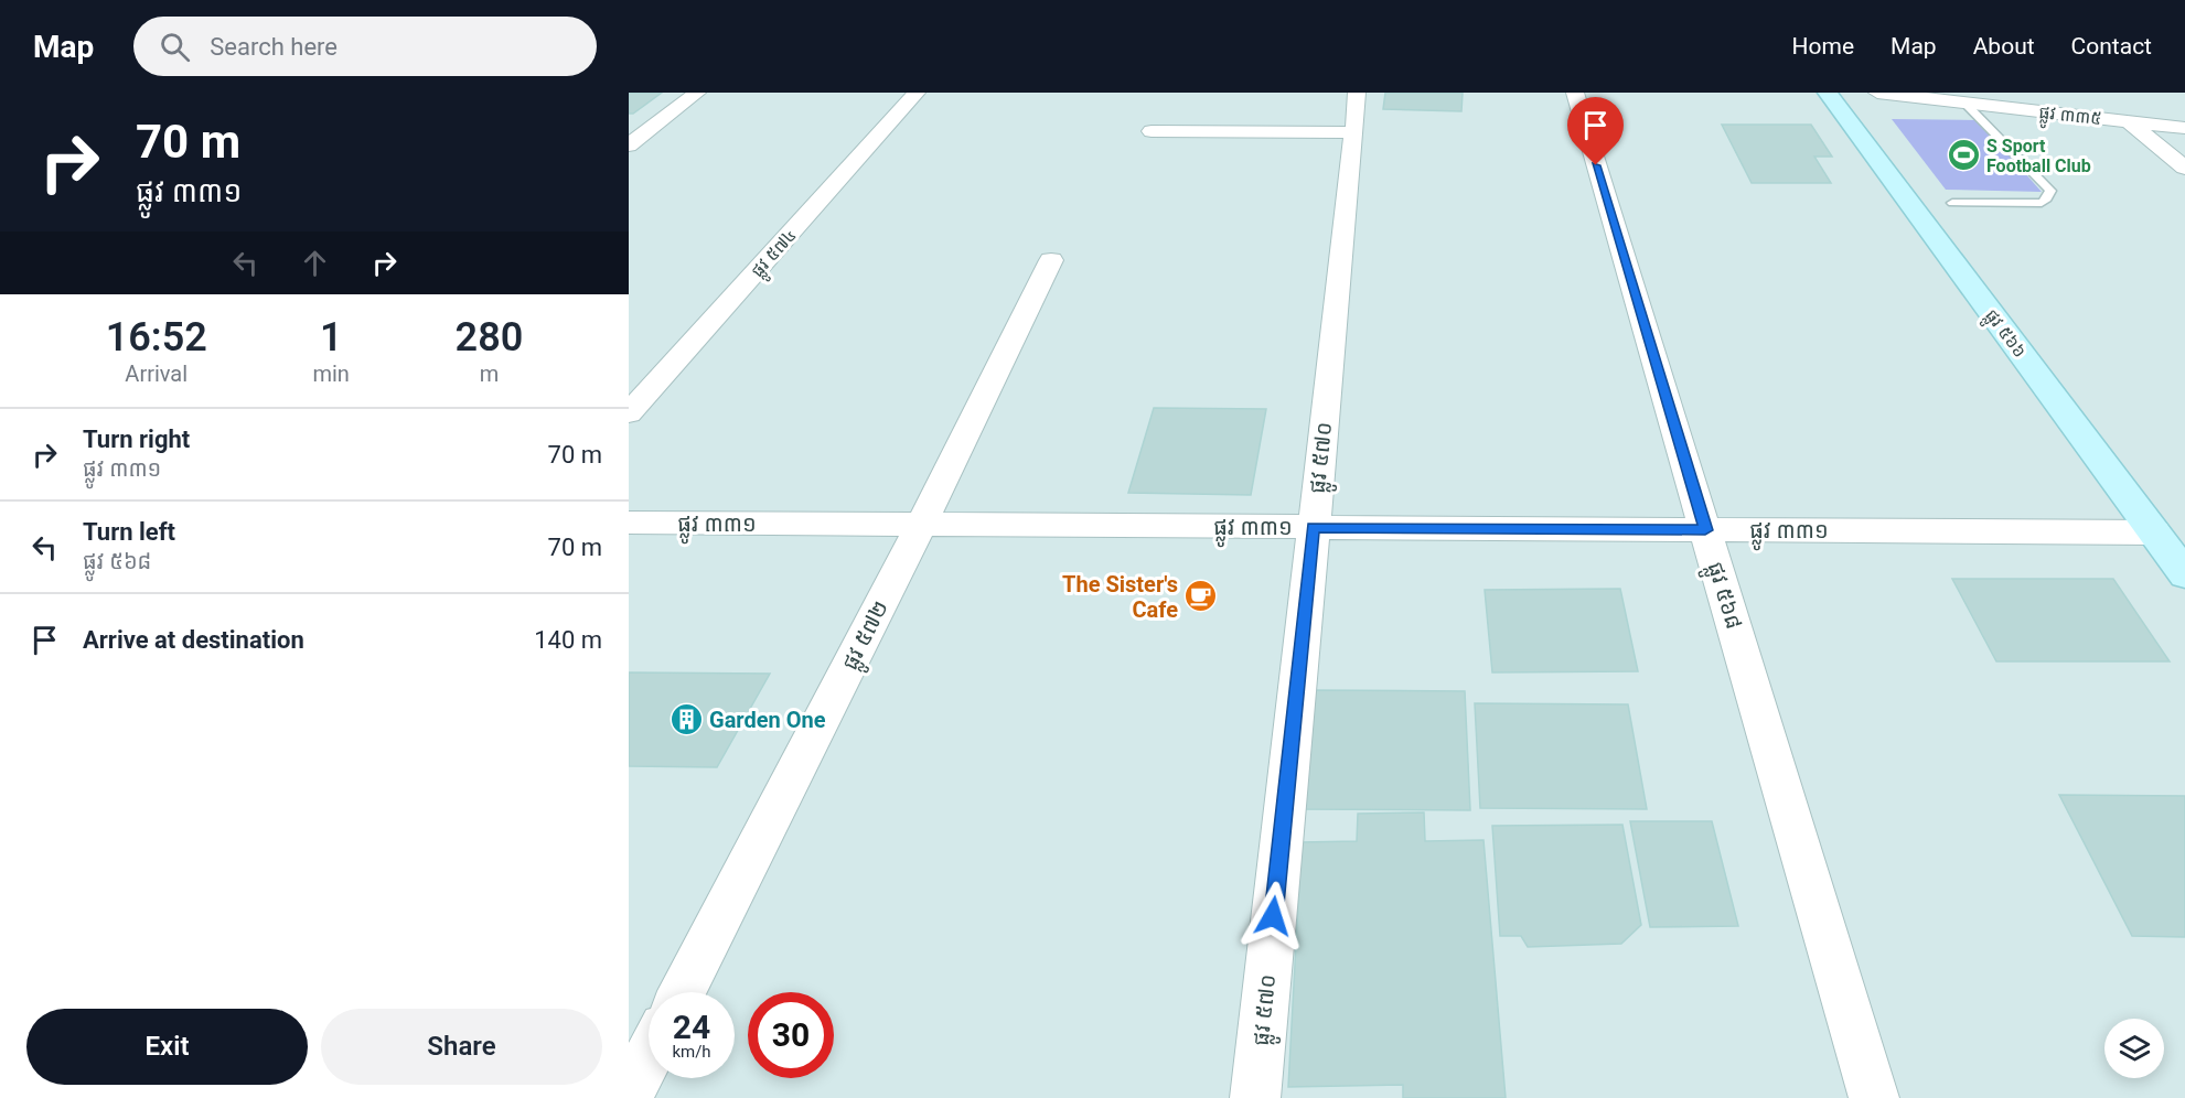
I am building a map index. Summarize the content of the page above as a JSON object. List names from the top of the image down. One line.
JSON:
{"streets":{"street":["ផ្លូវ ៣៣៥","ផ្លូវ ៥៧៤","ផ្លូវ ៥៦៦","ផ្លូវ ៥៧០","ផ្លូវ ៣៣១","ផ្លូវ ៥៦៨","ផ្លូវ ៥៧២"]},"crossings":[["ផ្លូវ ៥៦៦","ផ្លូវ ៣៣១"],["ផ្លូវ ៥៧០","ផ្លូវ ៣៣១"],["ផ្លូវ ៣៣១","ផ្លូវ ៥៦៨"],["ផ្លូវ ៣៣១","ផ្លូវ ៥៧២"]],"places":{"sports":["S Sport Football Club"],"cafe":["The Sister's Cafe"],"building":["Garden One"]},"page":{"header":"Map","search":"Search here","nav":["Home","Map","About","Contact"],"turn":["70 m","ផ្លូវ ៣៣១"],"eta":["16:52","Arrival","1","min","280","m"],"list":[{"name":"Turn right","note":"ផ្លូវ ៣៣១","value":"70 m"},{"name":"Turn left","note":"ផ្លូវ ៥៦៨","value":"70 m"},{"name":"Arrive at destination","value":"140 m"}],"speed":"24 km/h","limit":"30","buttons":["Exit","Share"]}}
